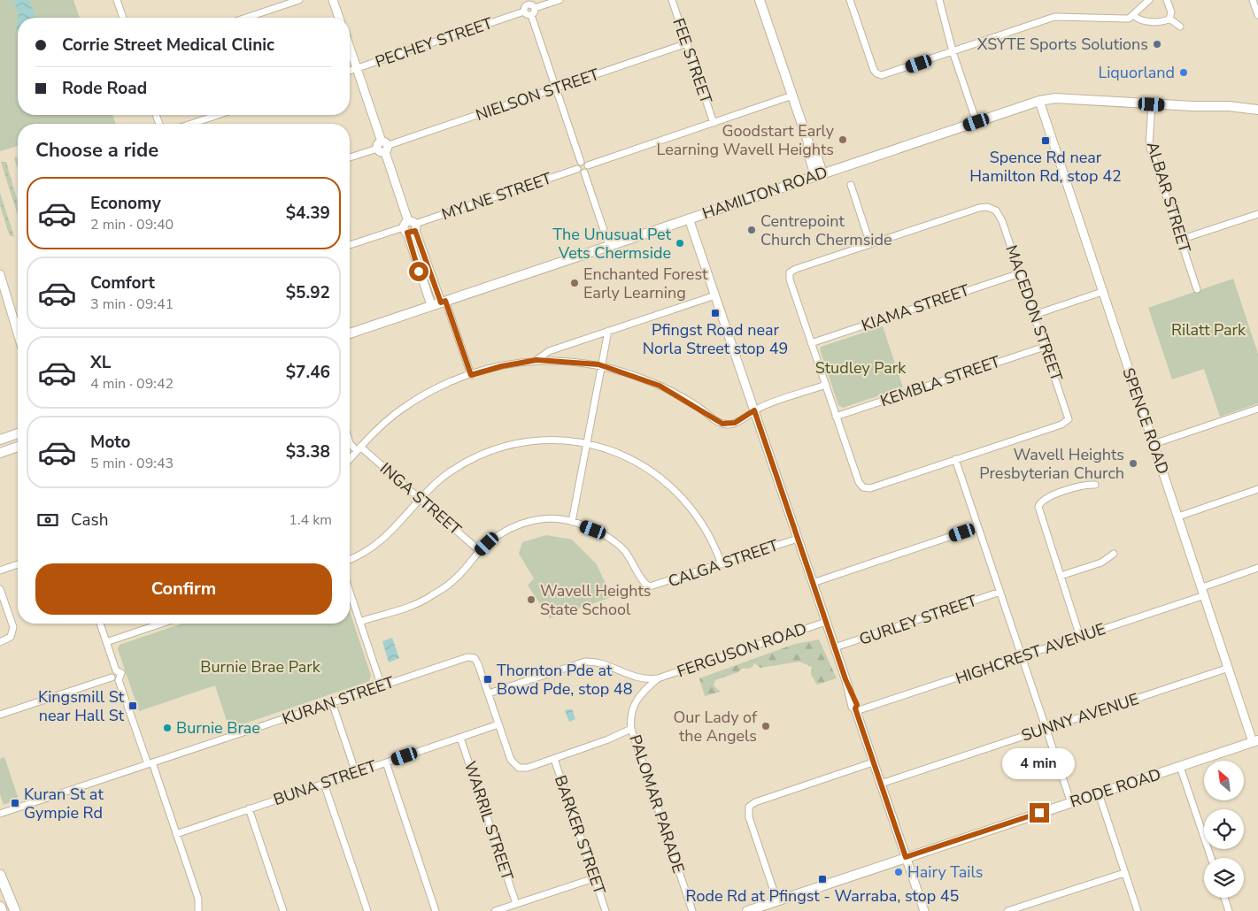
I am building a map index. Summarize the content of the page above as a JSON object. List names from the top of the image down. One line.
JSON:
{"streets":{"main road":["HAMILTON ROAD","RODE ROAD"],"street":["PECHEY STREET","FEE STREET","NIELSON STREET","MYLNE STREET","ALBAR STREET","KIAMA STREET","MACEDON STREET","KEMBLA STREET","SPENCE ROAD","INGA STREET","CALGA STREET","GURLEY STREET","FERGUSON ROAD","HIGHCREST AVENUE","KURAN STREET","SUNNY AVENUE","BUNA STREET","PALOMAR PARADE","WARRIL STREET","BARKER STREET"]},"crossings":[["FEE STREET","NIELSON STREET"],["HAMILTON ROAD","ALBAR STREET"],["HAMILTON ROAD","SPENCE ROAD"],["KIAMA STREET","MACEDON STREET"],["MACEDON STREET","KEMBLA STREET"],["SPENCE ROAD","HIGHCREST AVENUE"],["SPENCE ROAD","SUNNY AVENUE"],["SPENCE ROAD","RODE ROAD"],["FERGUSON ROAD","PALOMAR PARADE"],["BUNA STREET","WARRIL STREET"]],"parks":["Rilatt Park","Studley Park","Burnie Brae Park"],"places":{"other":["XSYTE Sports Solutions","Liquorland","Goodstart Early Learning Wavell Heights","Centrepoint Church Chermside","The Unusual Pet Vets Chermside","Enchanted Forest Early Learning","Wavell Heights Presbyterian Church","Wavell Heights State School","Our Lady of the Angels","Burnie Brae","Hairy Tails"],"transit":["Spence Rd near Hamilton Rd, stop 42","Pfingst Road near Norla Street stop 49","Thornton Pde at Bowd Pde, stop 48","Kingsmill St near Hall St","Kuran St at Gympie Rd","Rode Rd at Pfingst - Warraba, stop 45"]},"north":"top left","page":{"banner":["Corrie Street Medical Clinic","Rode Road"],"heading":"Choose a ride","list":[{"name":"Economy","note":"2 min · 09:40","value":"$4.39"},{"name":"Comfort","note":"3 min · 09:41","value":"$5.92"},{"name":"XL","note":"4 min · 09:42","value":"$7.46"},{"name":"Moto","note":"5 min · 09:43","value":"$3.38"}],"pay":["Cash","1.4 km"],"buttons":"Confirm","bubble":"4 min"}}
